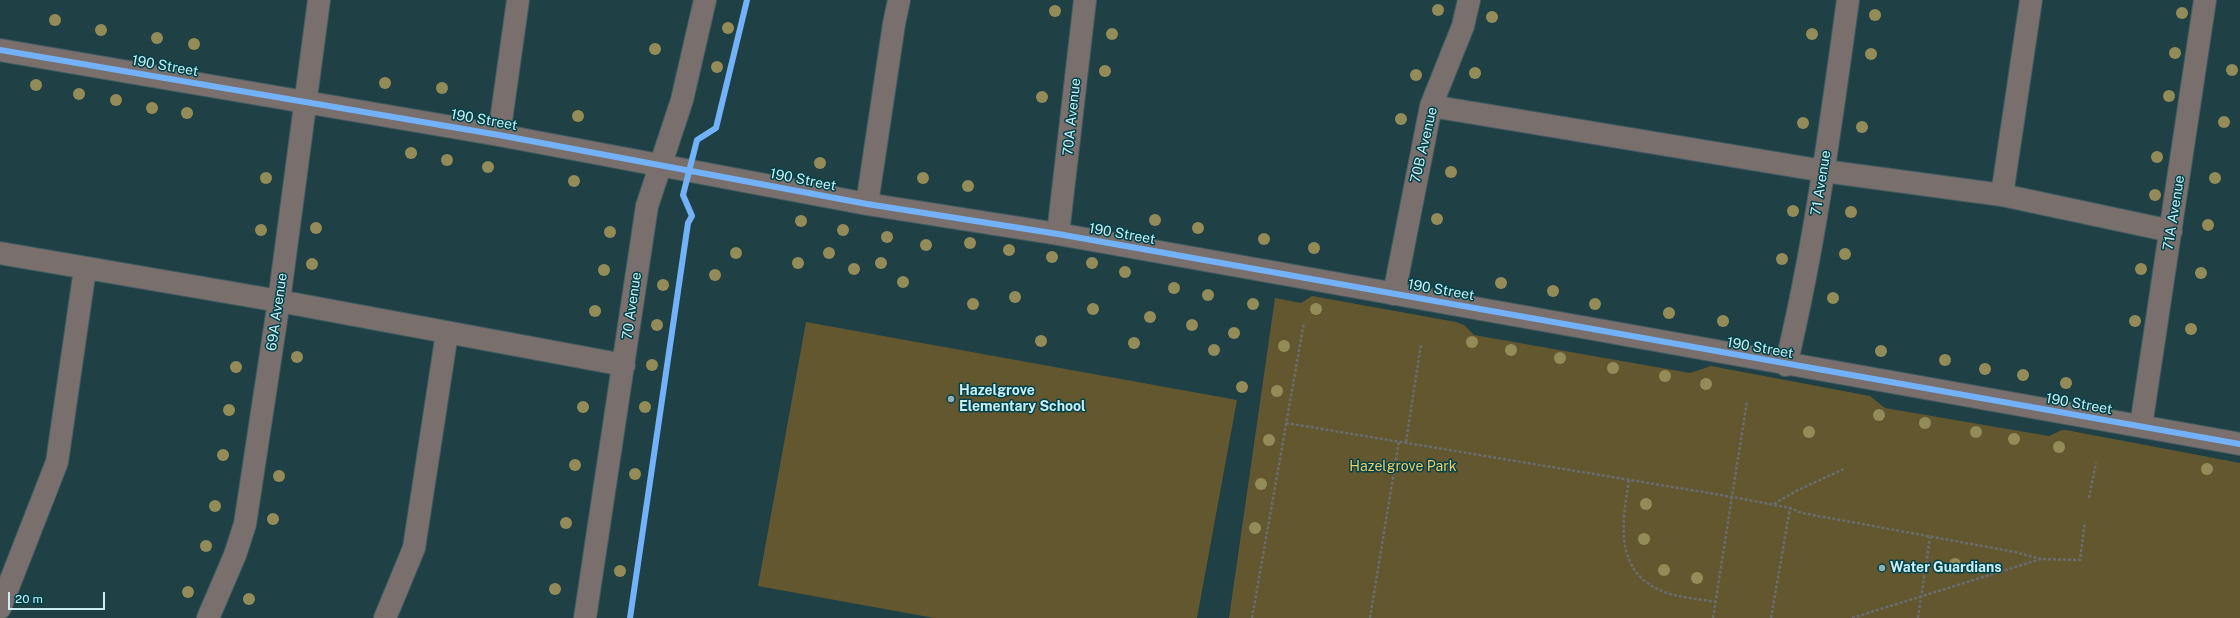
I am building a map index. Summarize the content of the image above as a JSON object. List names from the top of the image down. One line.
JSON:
{"streets":{"street":["190 Street","70A Avenue","70B Avenue","71 Avenue","71A Avenue","70 Avenue","69A Avenue"]},"crossings":[["190 Street","70A Avenue"],["190 Street","70B Avenue"],["190 Street","71 Avenue"],["190 Street","71A Avenue"],["190 Street","70 Avenue"],["190 Street","69A Avenue"]],"parks":["Hazelgrove Park"],"places":["Hazelgrove Elementary School","Water Guardians"],"scale_bar":"20 m"}
